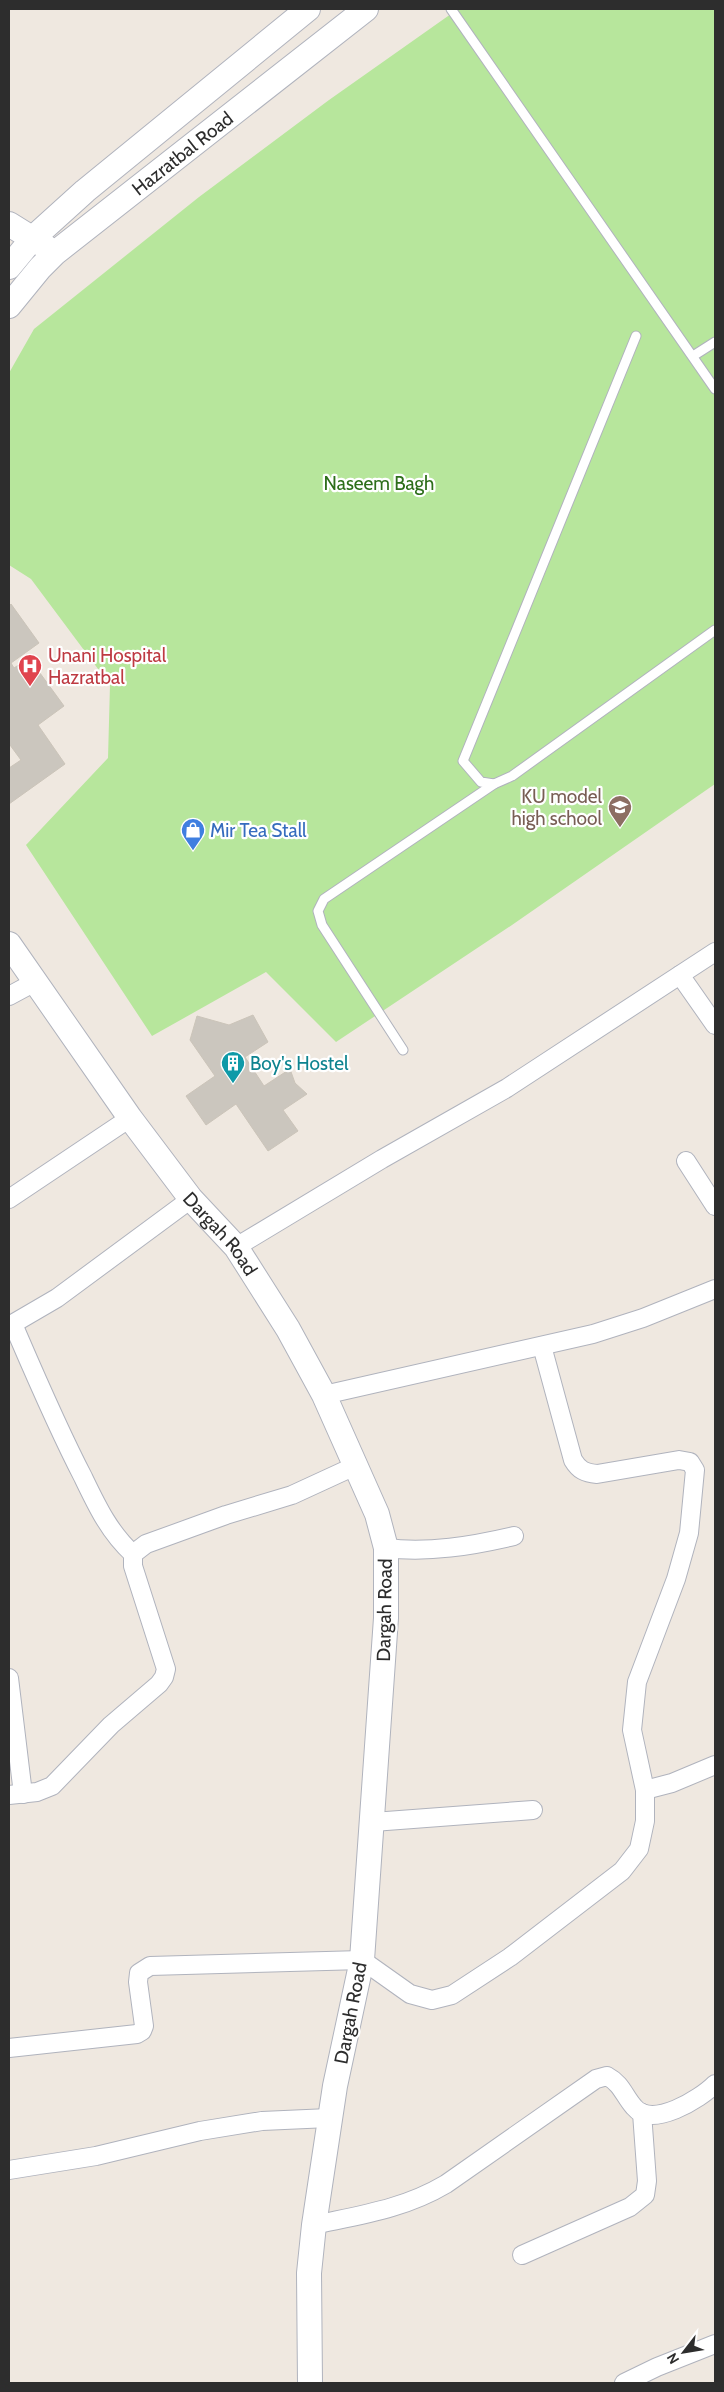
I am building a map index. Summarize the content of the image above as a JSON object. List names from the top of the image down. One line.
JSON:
{"streets":{"street":["Hazratbal Road","Dargah Road"]},"parks":["Naseem Bagh"],"places":{"hospital":["Unani Hospital Hazratbal"],"school or university":["KU model high school"],"shop":["Mir Tea Stall"],"building":["Boy's Hostel"]},"north":"bottom left"}
